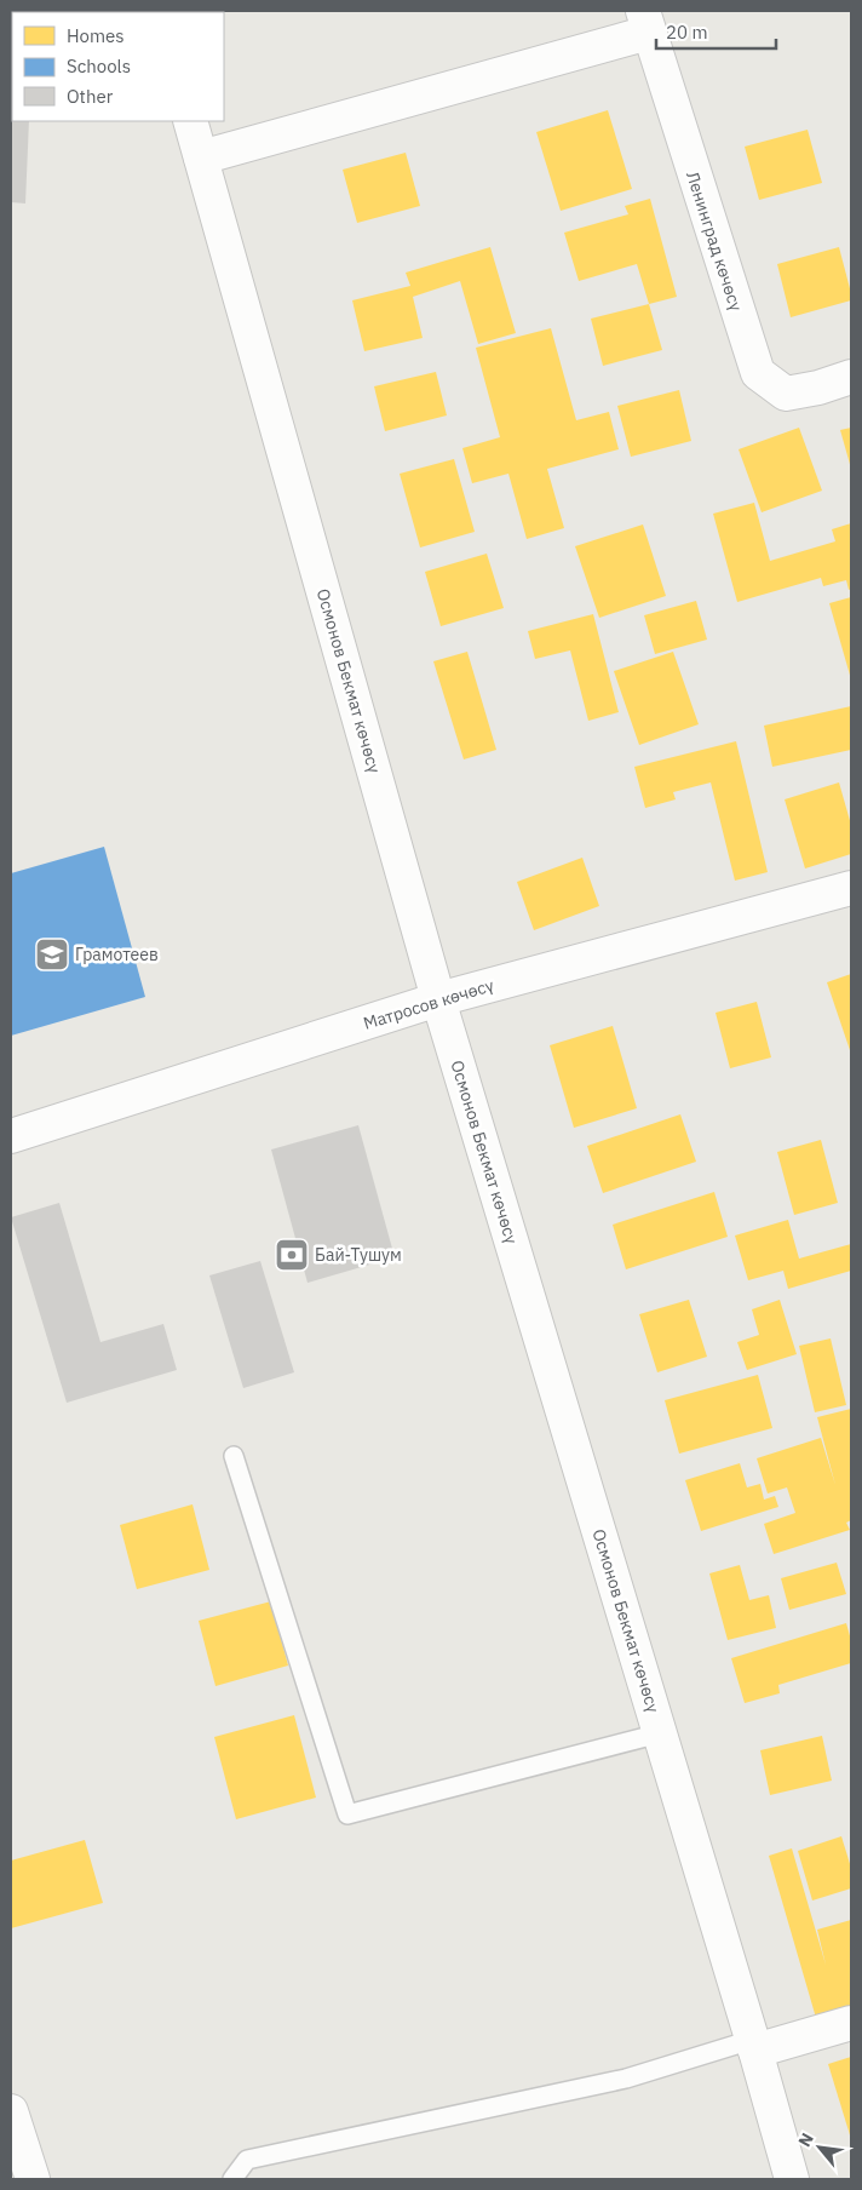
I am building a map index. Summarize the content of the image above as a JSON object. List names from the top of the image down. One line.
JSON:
{"streets":{"main road":["Ленинград көчөсү","Осмонов Бекмат көчөсү","Матросов көчөсү"]},"crossings":[["Осмонов Бекмат көчөсү","Матросов көчөсү"]],"places":{"school or university":["Грамотеев"],"bank":["Бай-Тушум"]},"legend":["Homes","Schools","Other"],"scale_bar":"20 m","north":"top left"}
